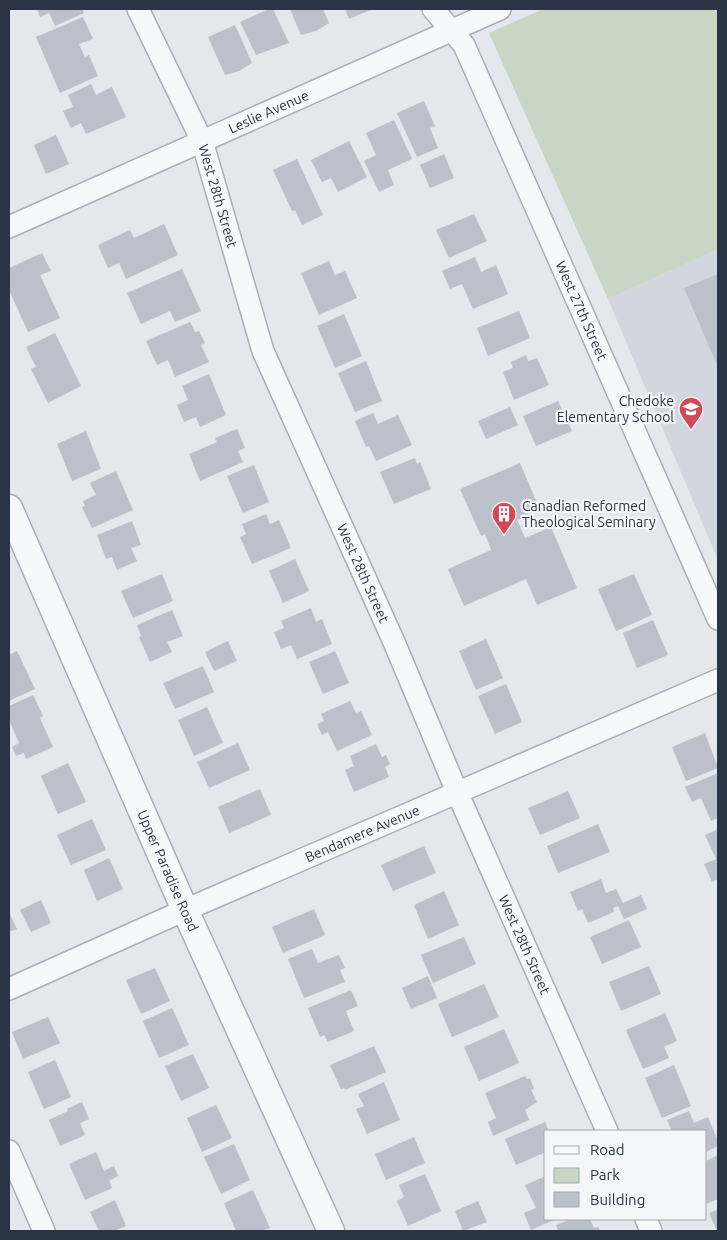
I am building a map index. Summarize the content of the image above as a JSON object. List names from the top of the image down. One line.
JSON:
{"streets":{"street":["Leslie Avenue","West 28th Street","West 27th Street","Bendamere Avenue","Upper Paradise Road"]},"crossings":[["Leslie Avenue","West 28th Street"],["Leslie Avenue","West 27th Street"],["West 28th Street","Bendamere Avenue"],["Bendamere Avenue","Upper Paradise Road"]],"places":{"school or university":["Chedoke Elementary School"],"building":["Canadian Reformed Theological Seminary"]},"legend":["Road","Park","Building"]}
